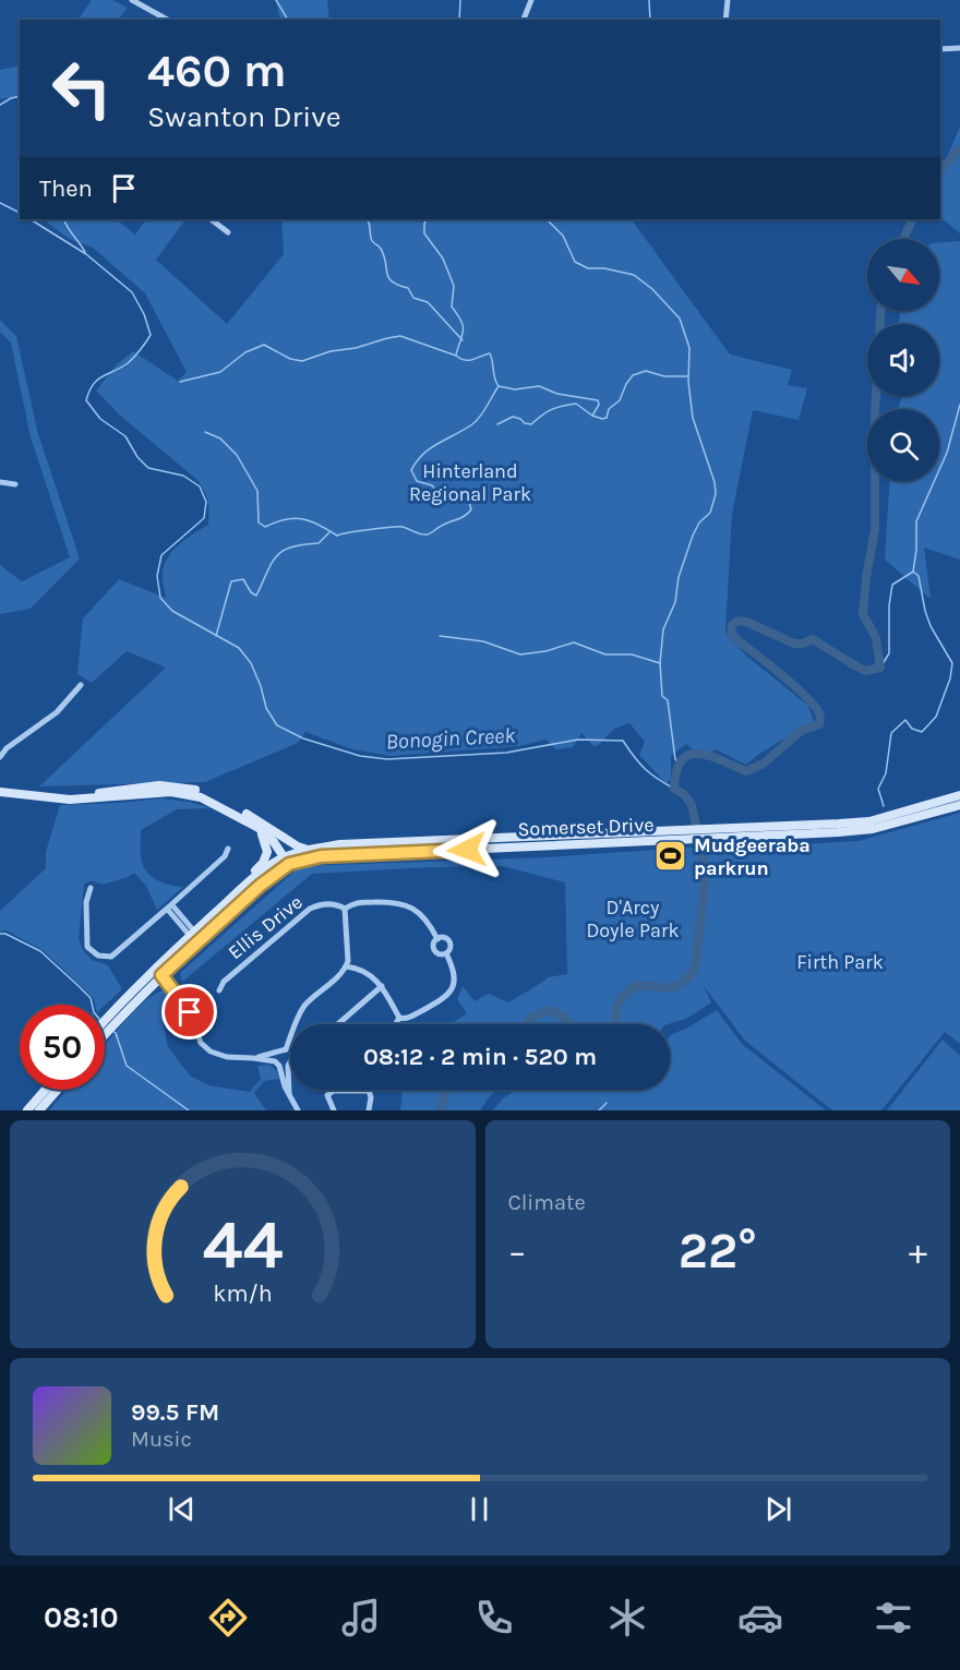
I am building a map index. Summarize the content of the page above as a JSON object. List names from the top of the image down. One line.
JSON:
{"streets":{"main road":["Somerset Drive"],"street":["Ellis Drive"]},"water":["Bonogin Creek"],"parks":["Hinterland Regional Park","D'Arcy Doyle Park","Firth Park"],"places":{"sports":["Mudgeeraba parkrun"]},"north":"bottom right","page":{"turn":["460 m","Swanton Drive"],"then":"Then","limit":"50","trip":"08:12 · 2 min · 520 m","tile":"Climate","heat":["−","22°","+"],"song":["99.5 FM","Music"],"tabs":"08:10","gauge":["44","km/h"]}}
